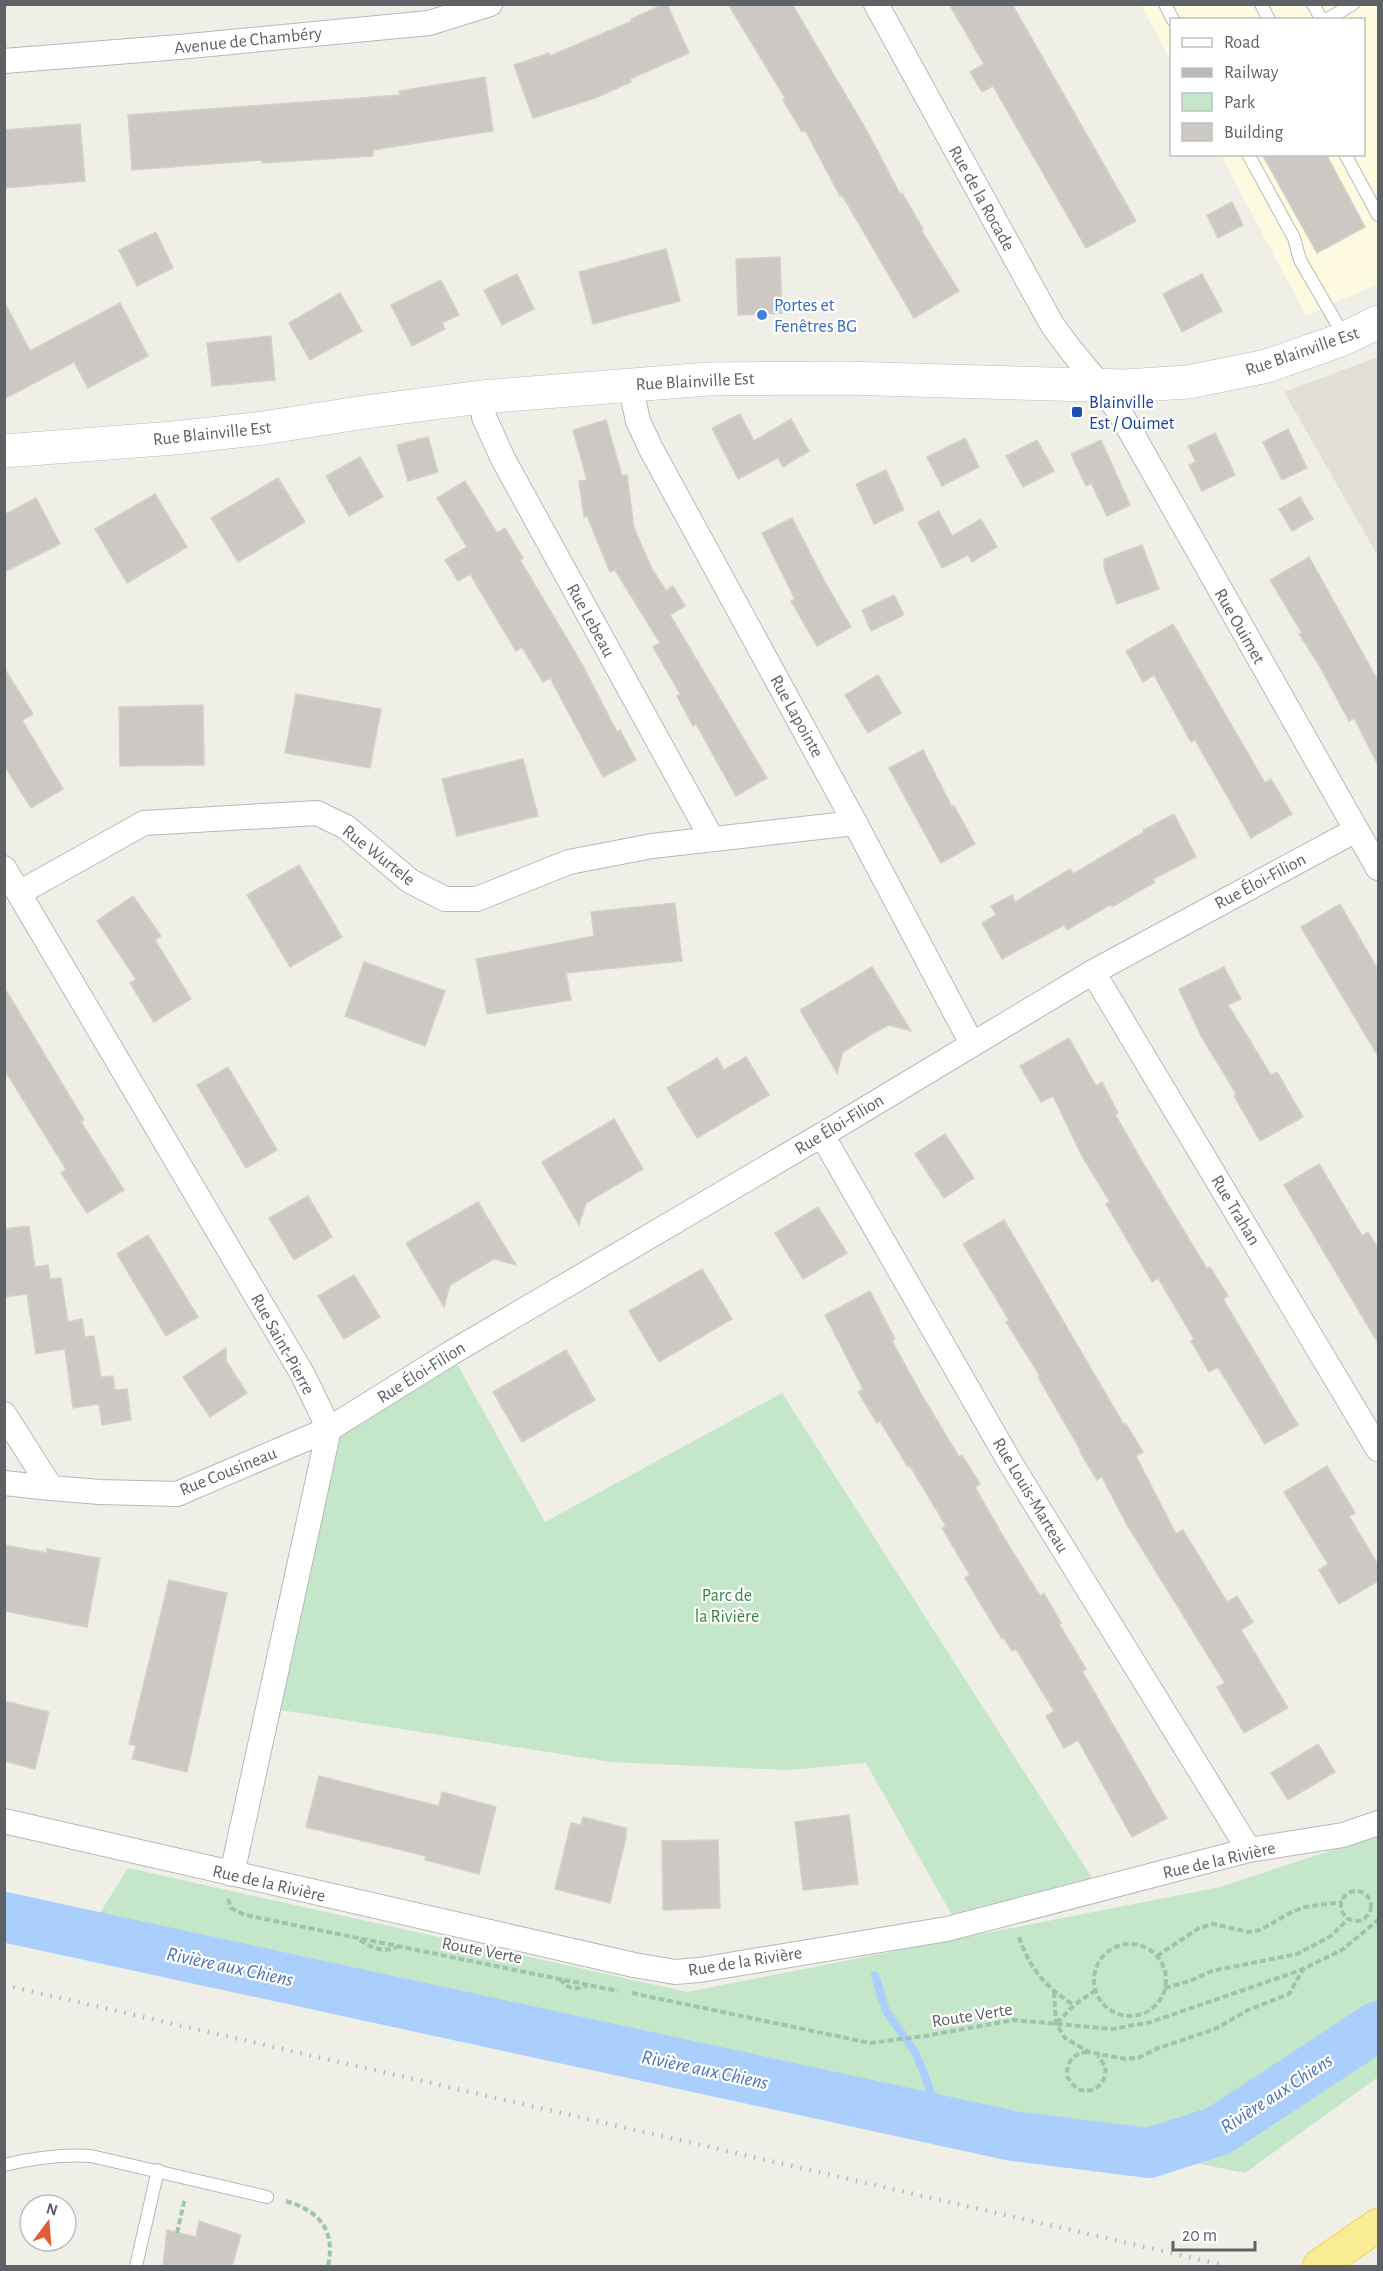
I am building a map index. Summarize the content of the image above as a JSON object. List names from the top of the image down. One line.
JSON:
{"streets":{"street":["Avenue de Chambéry","Rue de la Rocade","Rue Blainville Est","Rue Lebeau","Rue Ouimet","Rue Lapointe","Rue Wurtele","Rue Éloi-Filion","Rue Trahan","Rue Saint-Pierre","Rue Cousineau","Rue Louis-Marteau","Rue de la Rivière"],"path":["Route Verte"]},"crossings":[["Rue de la Rocade","Rue Blainville Est"],["Rue de la Rocade","Rue Ouimet"],["Rue Blainville Est","Rue Lebeau"],["Rue Blainville Est","Rue Ouimet"],["Rue Blainville Est","Rue Lapointe"],["Rue Lebeau","Rue Wurtele"],["Rue Ouimet","Rue Éloi-Filion"],["Rue Lapointe","Rue Wurtele"],["Rue Lapointe","Rue Éloi-Filion"],["Rue Wurtele","Rue Saint-Pierre"],["Rue Éloi-Filion","Rue Trahan"],["Rue Éloi-Filion","Rue Saint-Pierre"],["Rue Éloi-Filion","Rue Cousineau"],["Rue Éloi-Filion","Rue Louis-Marteau"],["Rue Saint-Pierre","Rue Cousineau"],["Rue Louis-Marteau","Rue de la Rivière"],["Rue de la Rivière","Route Verte"]],"water":["Rivière aux Chiens"],"parks":["Parc de la Rivière"],"places":{"other":["Portes et Fenêtres BG"],"transit":["Blainville Est / Ouimet"]},"legend":["Road","Railway","Park","Building"],"scale_bar":"20 m","north":"top"}
